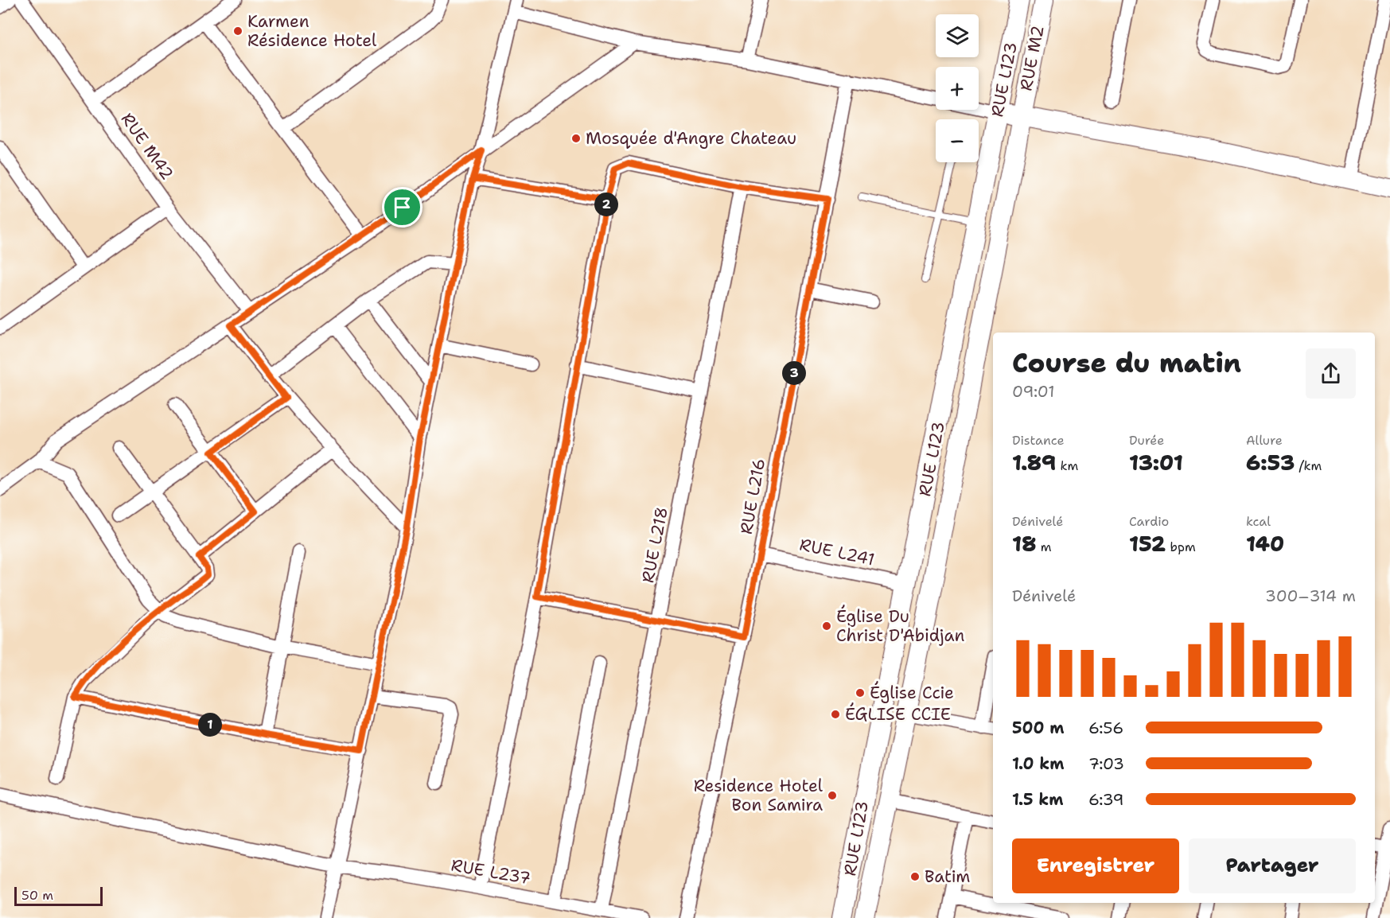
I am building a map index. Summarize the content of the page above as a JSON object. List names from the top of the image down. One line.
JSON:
{"streets":{"main road":["RUE M2","RUE L123"],"street":["RUE M42","RUE L216","RUE L218","RUE L241","RUE L237"]},"crossings":[["RUE M2","RUE L123"],["RUE L123","RUE L241"],["RUE L216","RUE L241"],["RUE L218","RUE L237"]],"places":["Karmen Résidence Hotel","Mosquée d'Angre Chateau","Église Du Christ D'Abidjan","Église Ccie","ÉGLISE CCIE","Residence Hotel Bon Samira","Batim"],"scale_bar":"50 m","page":{"map_buttons":["+","−"],"pins":["2","3","1"],"heading":["Course du matin","09:01"],"stats":[["Distance","1.89 km"],["Durée","13:01"],["Allure","6:53 /km"],["Dénivelé","18 m"],["Cardio","152 bpm"],["kcal","140"]],"chart":["Dénivelé","300–314 m"],"list":[{"name":"500 m","note":"6:56"},{"name":"1.0 km","note":"7:03"},{"name":"1.5 km","note":"6:39"}],"buttons":["Enregistrer","Partager"],"scale":"50 m"}}
